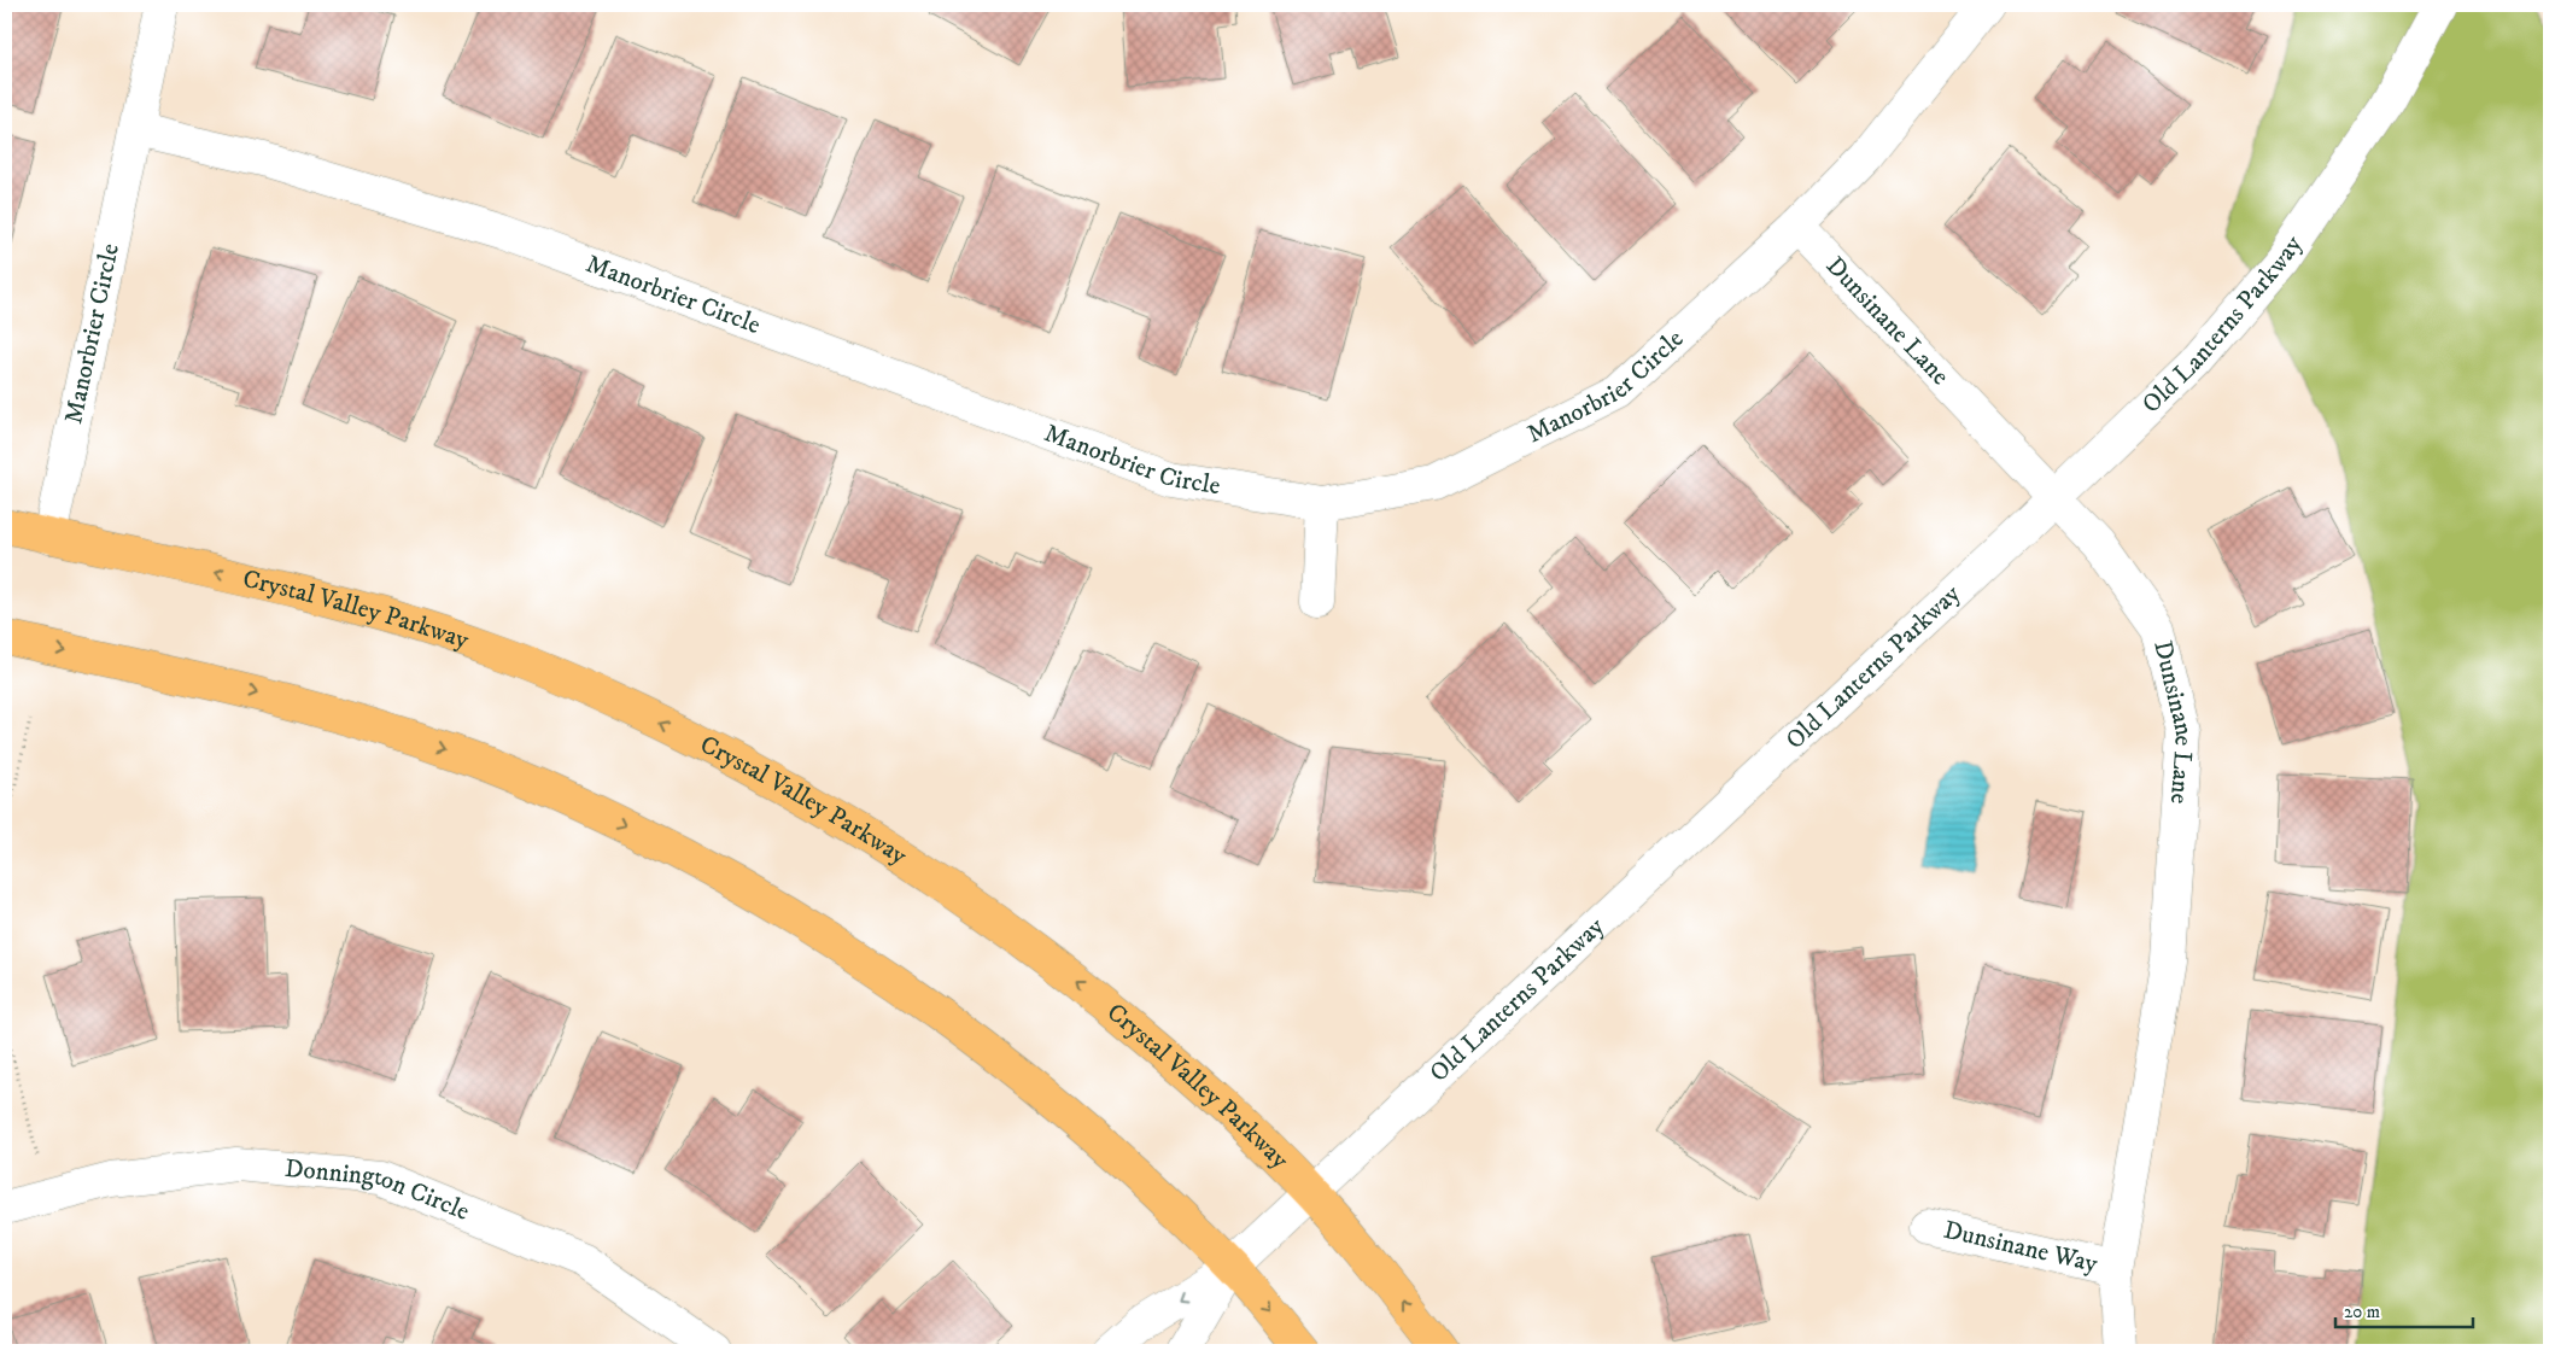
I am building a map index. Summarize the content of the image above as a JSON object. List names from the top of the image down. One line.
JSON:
{"streets":{"main road":["Crystal Valley Parkway"],"street":["Manorbrier Circle","Dunsinane Lane","Old Lanterns Parkway","Donnington Circle","Dunsinane Way"]},"crossings":[["Manorbrier Circle","Dunsinane Lane"],["Manorbrier Circle","Crystal Valley Parkway"],["Dunsinane Lane","Old Lanterns Parkway"],["Dunsinane Lane","Dunsinane Way"],["Old Lanterns Parkway","Crystal Valley Parkway"]],"scale_bar":"20 m"}
